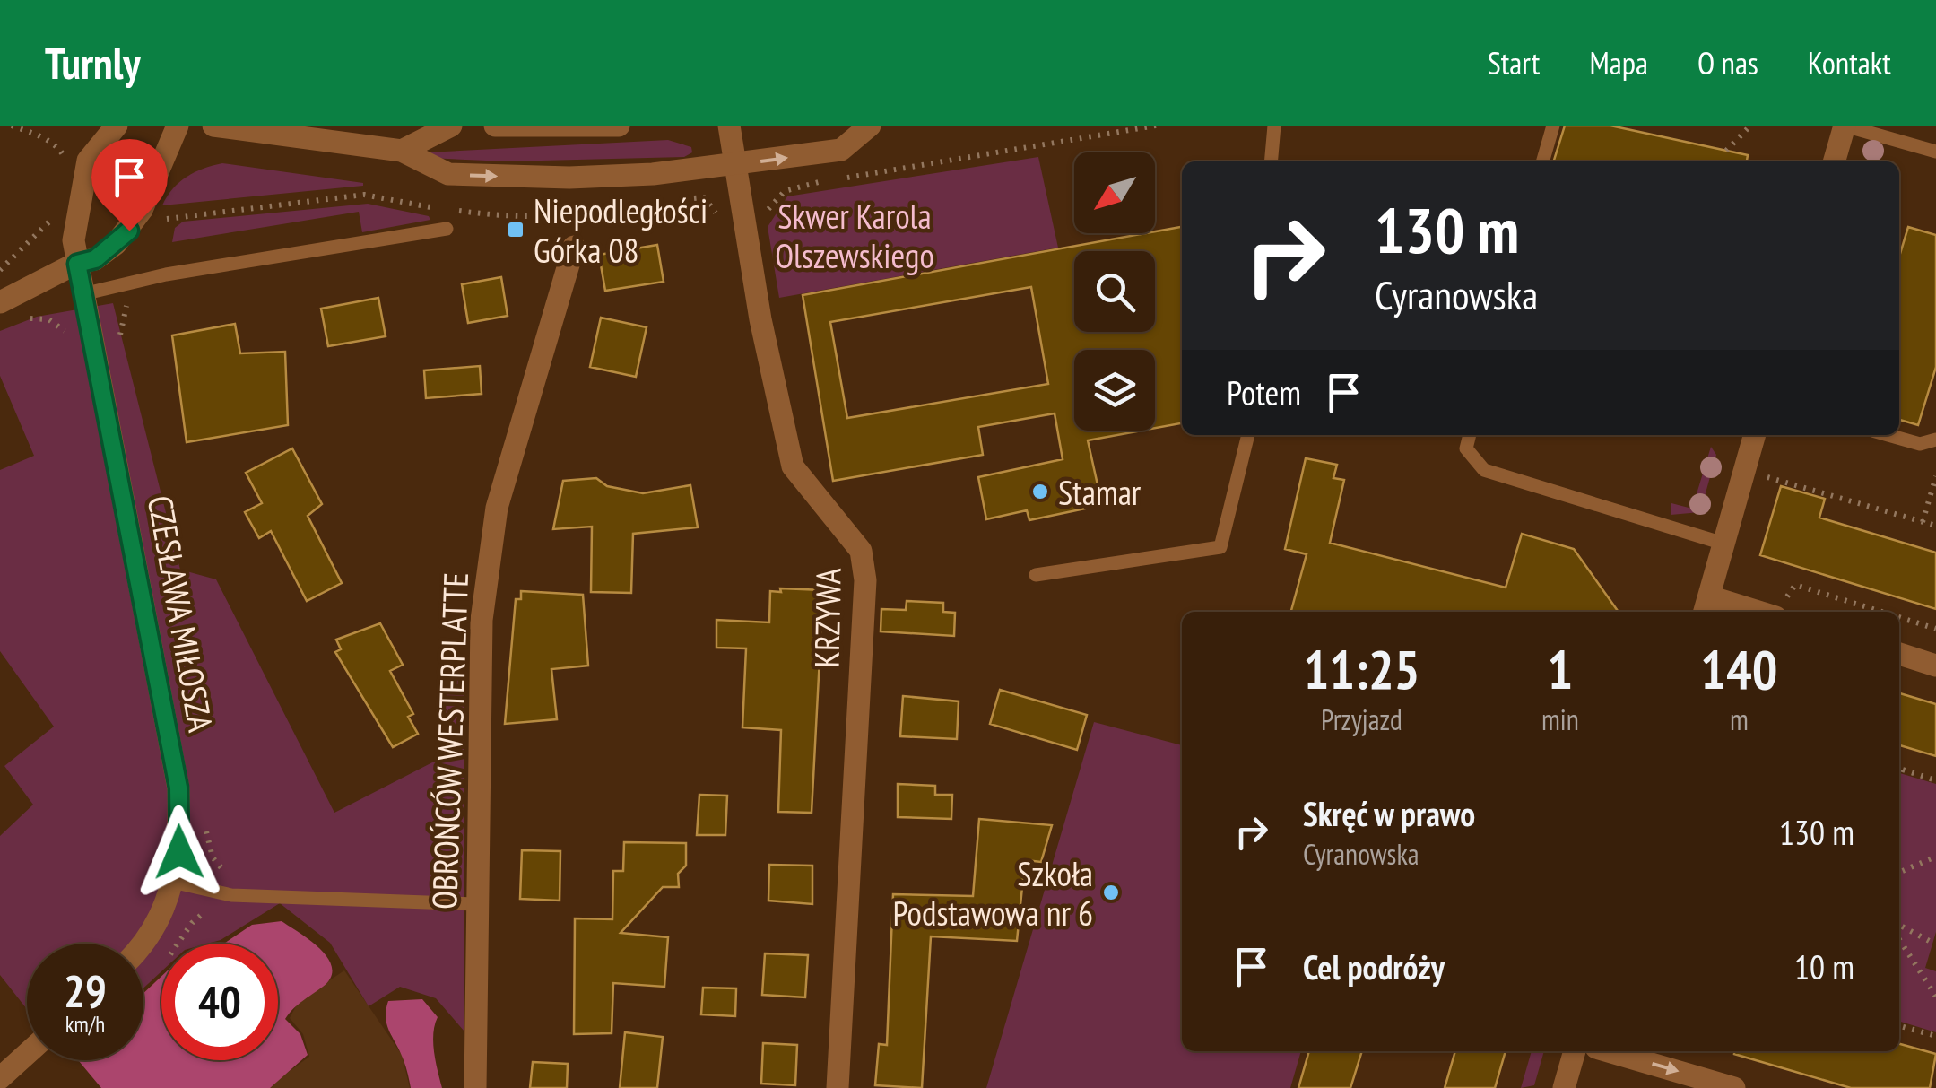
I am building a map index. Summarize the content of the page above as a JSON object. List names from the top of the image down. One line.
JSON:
{"streets":{"street":["CZESŁAWA MIŁOSZA","KRZYWA","OBROŃCÓW WESTERPLATTE"]},"parks":["Skwer Karola Olszewskiego"],"places":{"transit":["Niepodległości Górka 08"],"other":["Stamar","Szkoła Podstawowa nr 6"]},"north":"bottom left","page":{"header":"Turnly","nav":["Start","Mapa","O nas","Kontakt"],"turn":["130 m","Cyranowska"],"then":"Potem","eta":["11:25","Przyjazd","1","min","140","m"],"list":[{"name":"Skręć w prawo","note":"Cyranowska","value":"130 m"},{"name":"Cel podróży","value":"10 m"}],"speed":"29 km/h","limit":"40"}}
